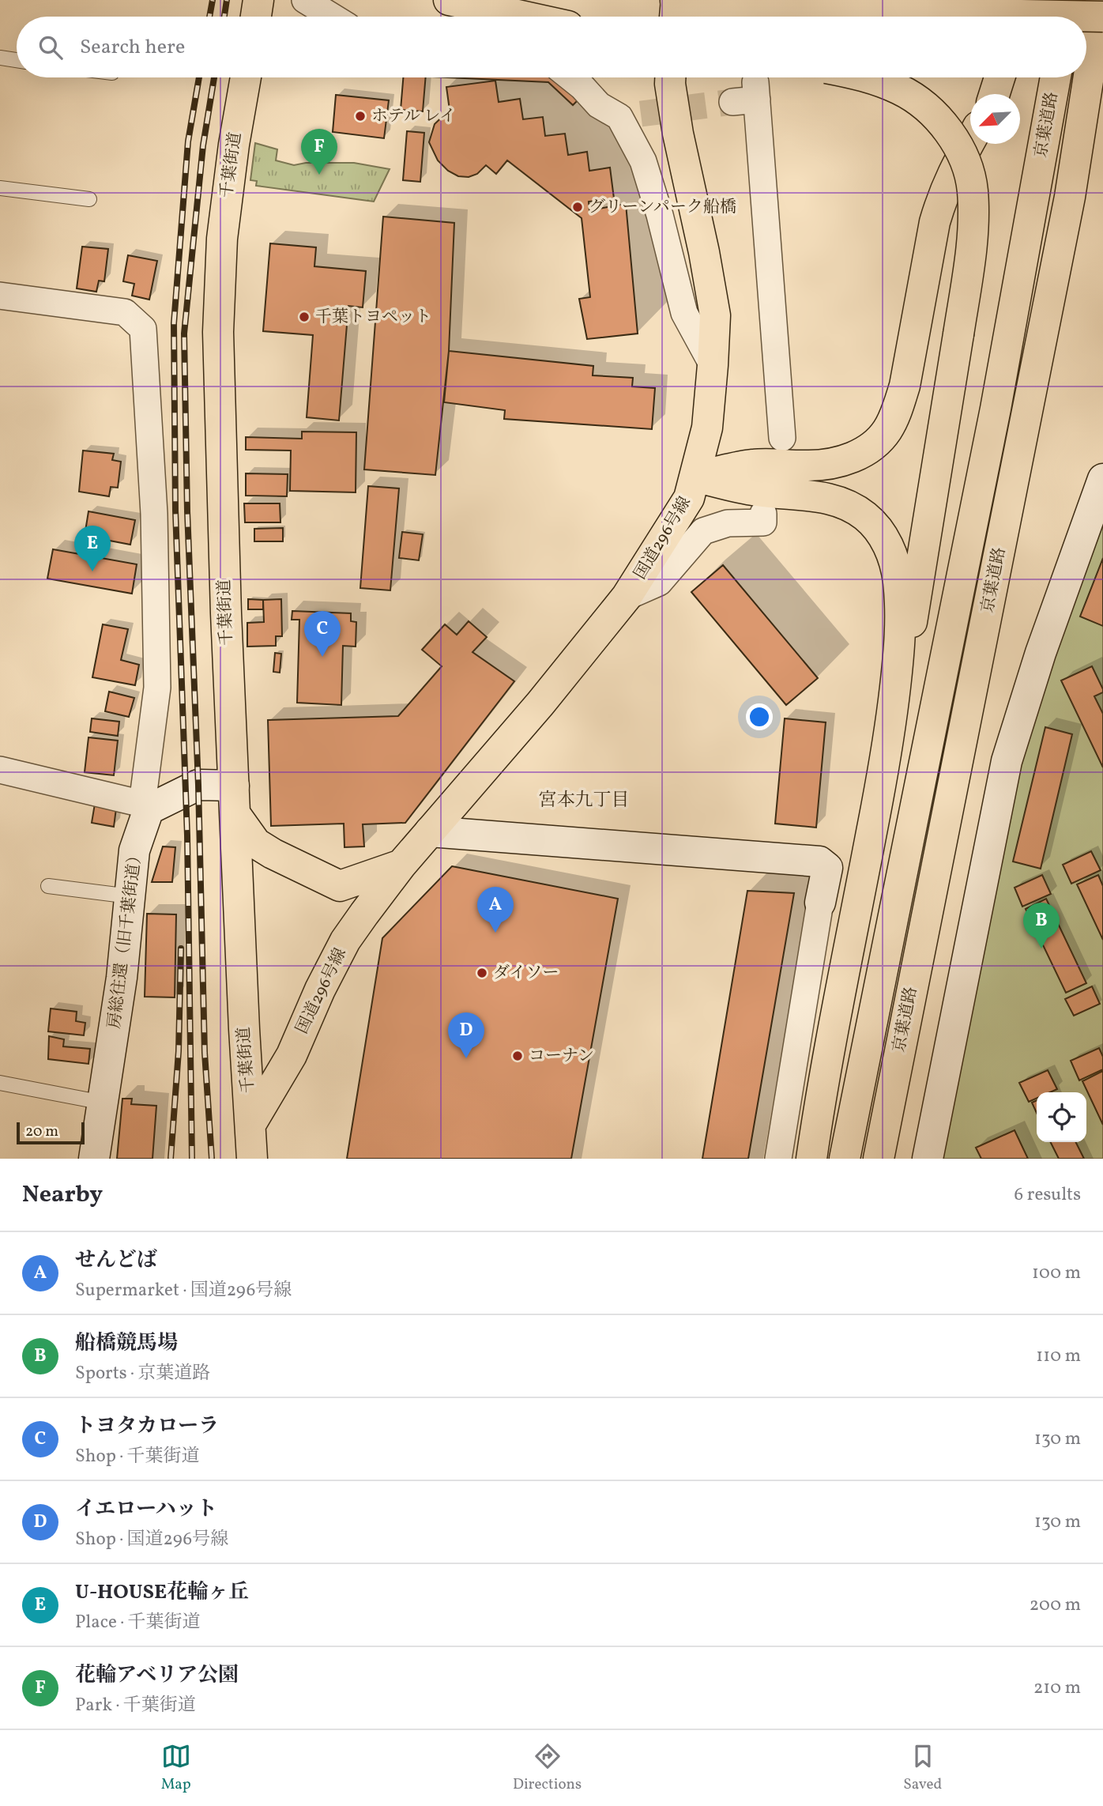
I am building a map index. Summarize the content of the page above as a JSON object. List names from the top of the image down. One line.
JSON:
{"streets":{"main road":["京葉道路","千葉街道","国道296号線"],"street":["房総往還（旧千葉街道）"]},"crossings":[["千葉街道","国道296号線"]],"districts":["宮本九丁目"],"places":["ホテル レイ","グリーンパーク船橋","千葉トヨペット","ダイソー","コーナン"],"scale_bar":"20 m","north":"bottom left","page":{"search":"Search here","pins":["F","E","C","A","B","D"],"scale":"20 m","heading":["Nearby","6 results"],"list":[{"mark":"A","name":"せんどば","note":"Supermarket · 国道296号線","value":"100 m"},{"mark":"B","name":"船橋競馬場","note":"Sports · 京葉道路","value":"110 m"},{"mark":"C","name":"トヨタカローラ","note":"Shop · 千葉街道","value":"130 m"},{"mark":"D","name":"イエローハット","note":"Shop · 国道296号線","value":"130 m"},{"mark":"E","name":"U-HOUSE花輪ヶ丘","note":"Place · 千葉街道","value":"200 m"},{"mark":"F","name":"花輪アベリア公園","note":"Park · 千葉街道","value":"210 m"}],"nav":["Map","Directions","Saved"]}}
